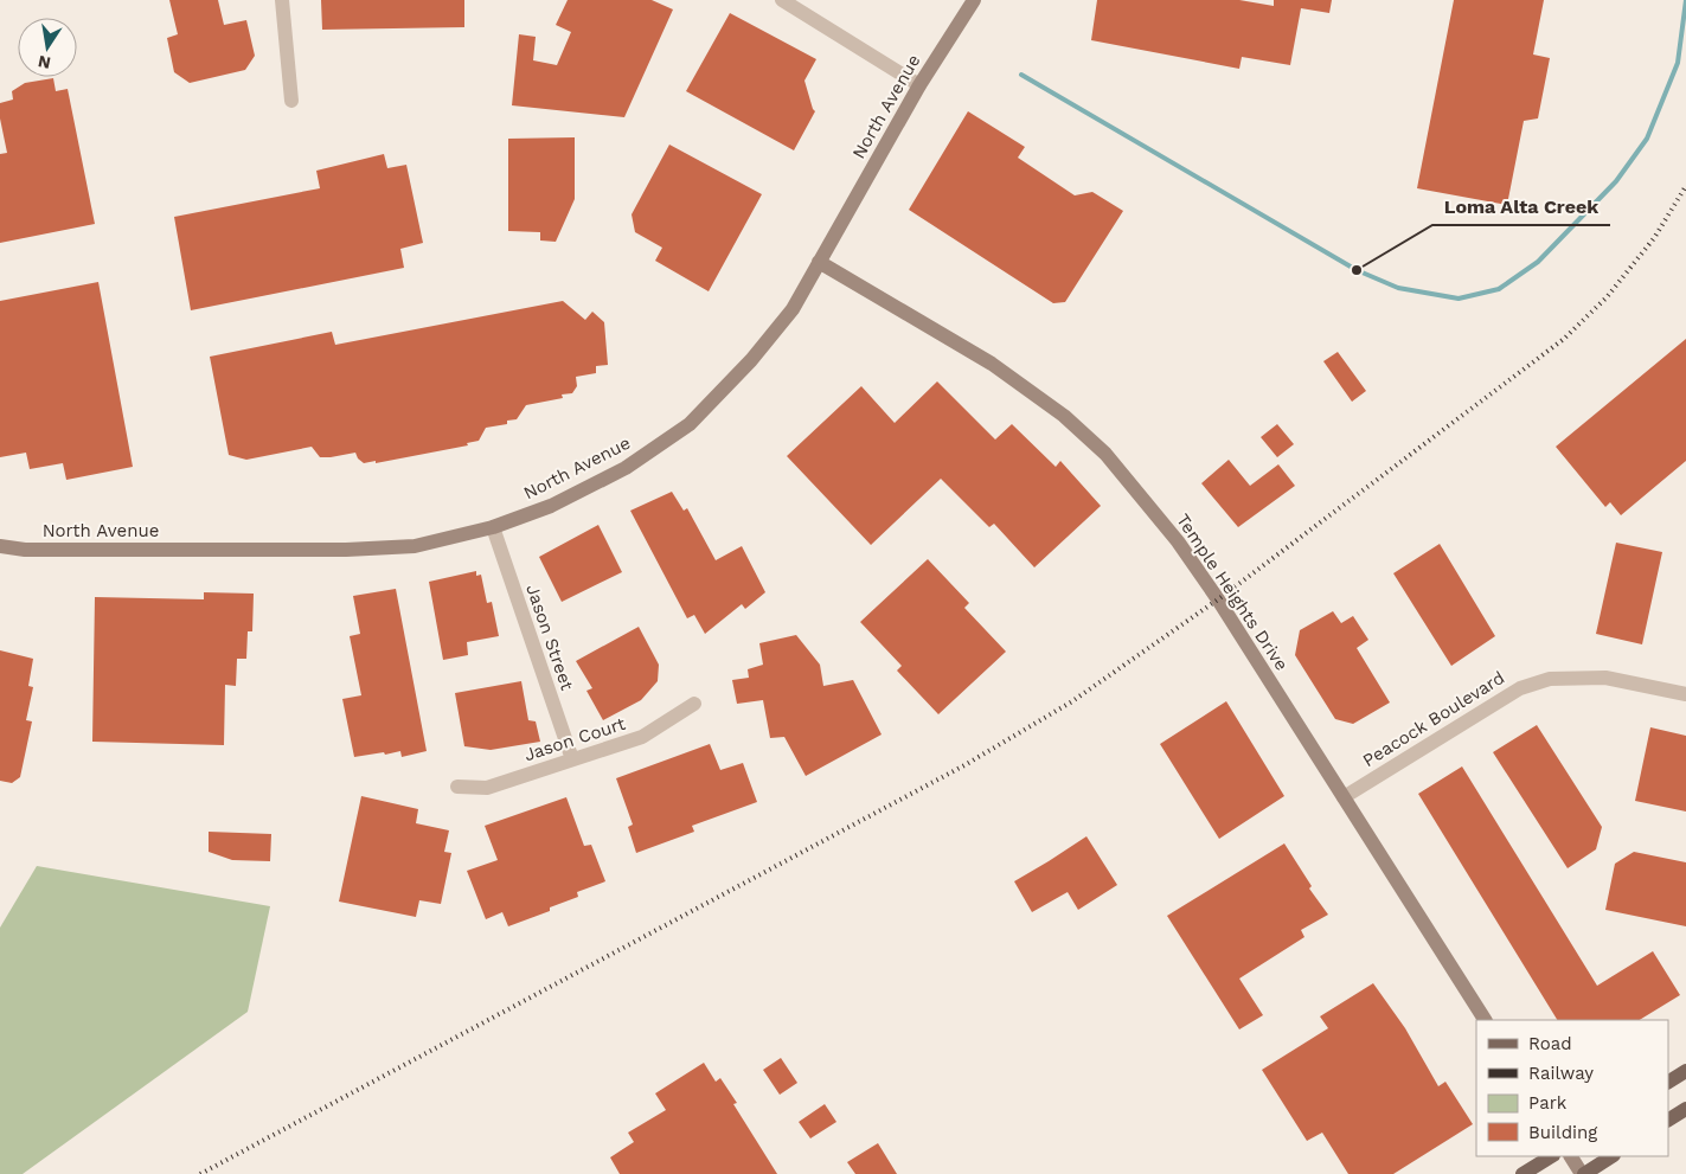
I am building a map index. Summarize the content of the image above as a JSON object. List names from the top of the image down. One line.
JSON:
{"streets":{"main road":["North Avenue","Temple Heights Drive"],"street":["Jason Street","Peacock Boulevard","Jason Court"]},"crossings":[["North Avenue","Temple Heights Drive"],["North Avenue","Jason Street"],["Temple Heights Drive","Peacock Boulevard"],["Jason Street","Jason Court"]],"places":["Loma Alta Creek"],"legend":["Road","Railway","Park","Building"],"north":"bottom"}
